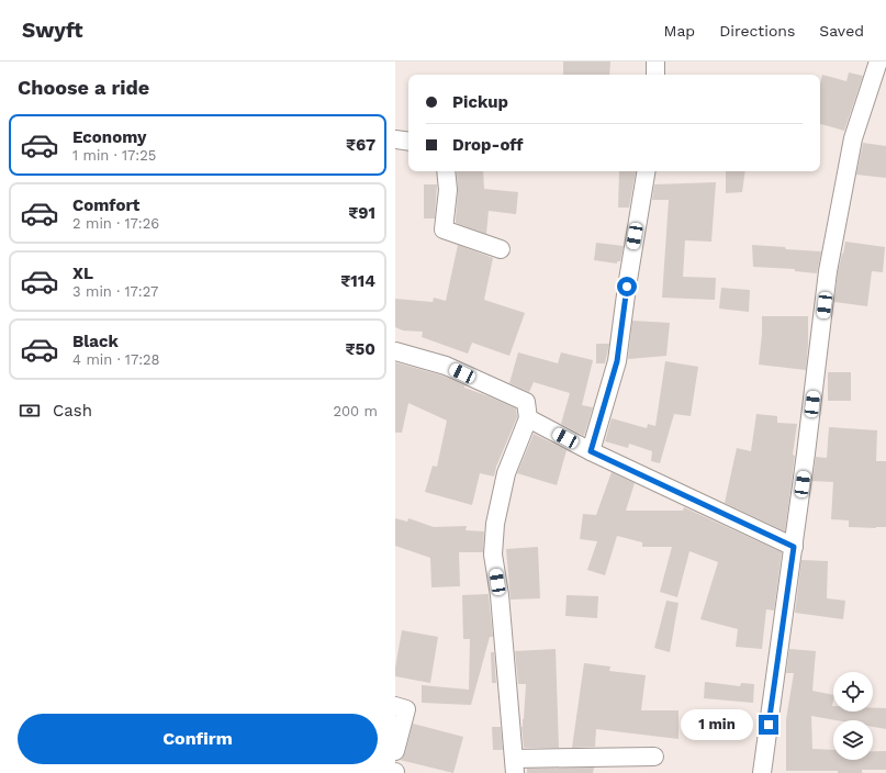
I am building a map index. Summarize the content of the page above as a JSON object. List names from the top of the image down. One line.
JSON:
{"page":{"header":"Swyft","nav":["Map","Directions","Saved"],"heading":"Choose a ride","banner":["Pickup","Drop-off"],"list":[{"name":"Economy","note":"1 min · 17:25","value":"₹67"},{"name":"Comfort","note":"2 min · 17:26","value":"₹91"},{"name":"XL","note":"3 min · 17:27","value":"₹114"},{"name":"Black","note":"4 min · 17:28","value":"₹50"}],"pay":["Cash","200 m"],"buttons":"Confirm","bubble":"1 min"}}
